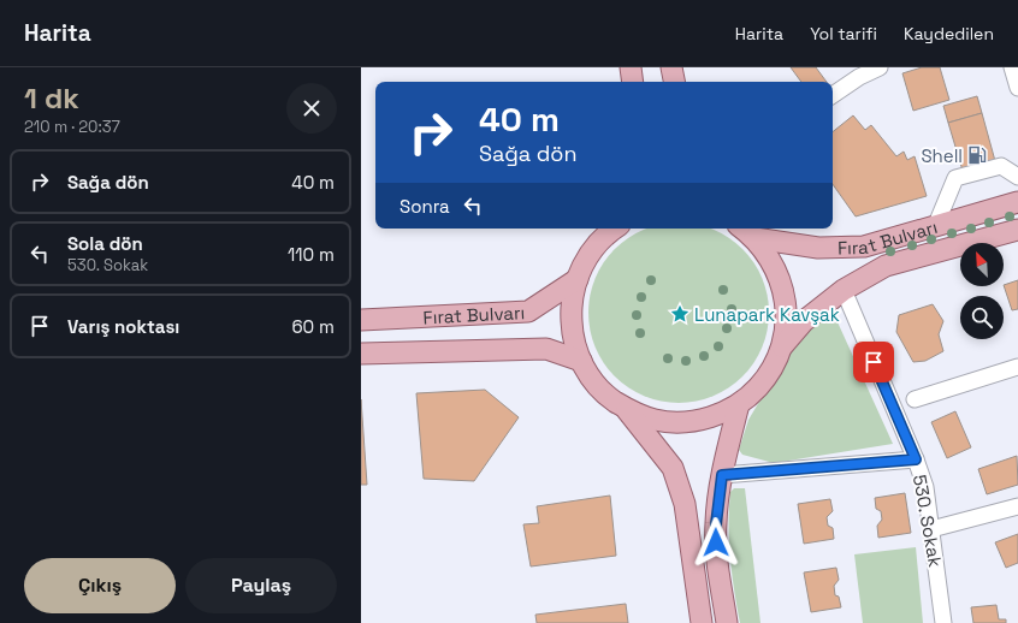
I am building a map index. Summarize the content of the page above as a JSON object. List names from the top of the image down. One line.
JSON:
{"streets":{"main road":["Fırat Bulvarı"],"street":["530. Sokak"]},"crossings":[["Fırat Bulvarı","530. Sokak"]],"places":{"fuel station":["Shell"],"place":["Lunapark Kavşak"]},"north":"top left","page":{"header":"Harita","nav":["Harita","Yol tarifi","Kaydedilen"],"heading":["1 dk","210 m · 20:37"],"turn":["40 m","Sağa dön"],"list":[{"name":"Sağa dön","value":"40 m"},{"name":"Sola dön","note":"530. Sokak","value":"110 m"},{"name":"Varış noktası","value":"60 m"}],"then":"Sonra","buttons":["Çıkış","Paylaş"]}}
